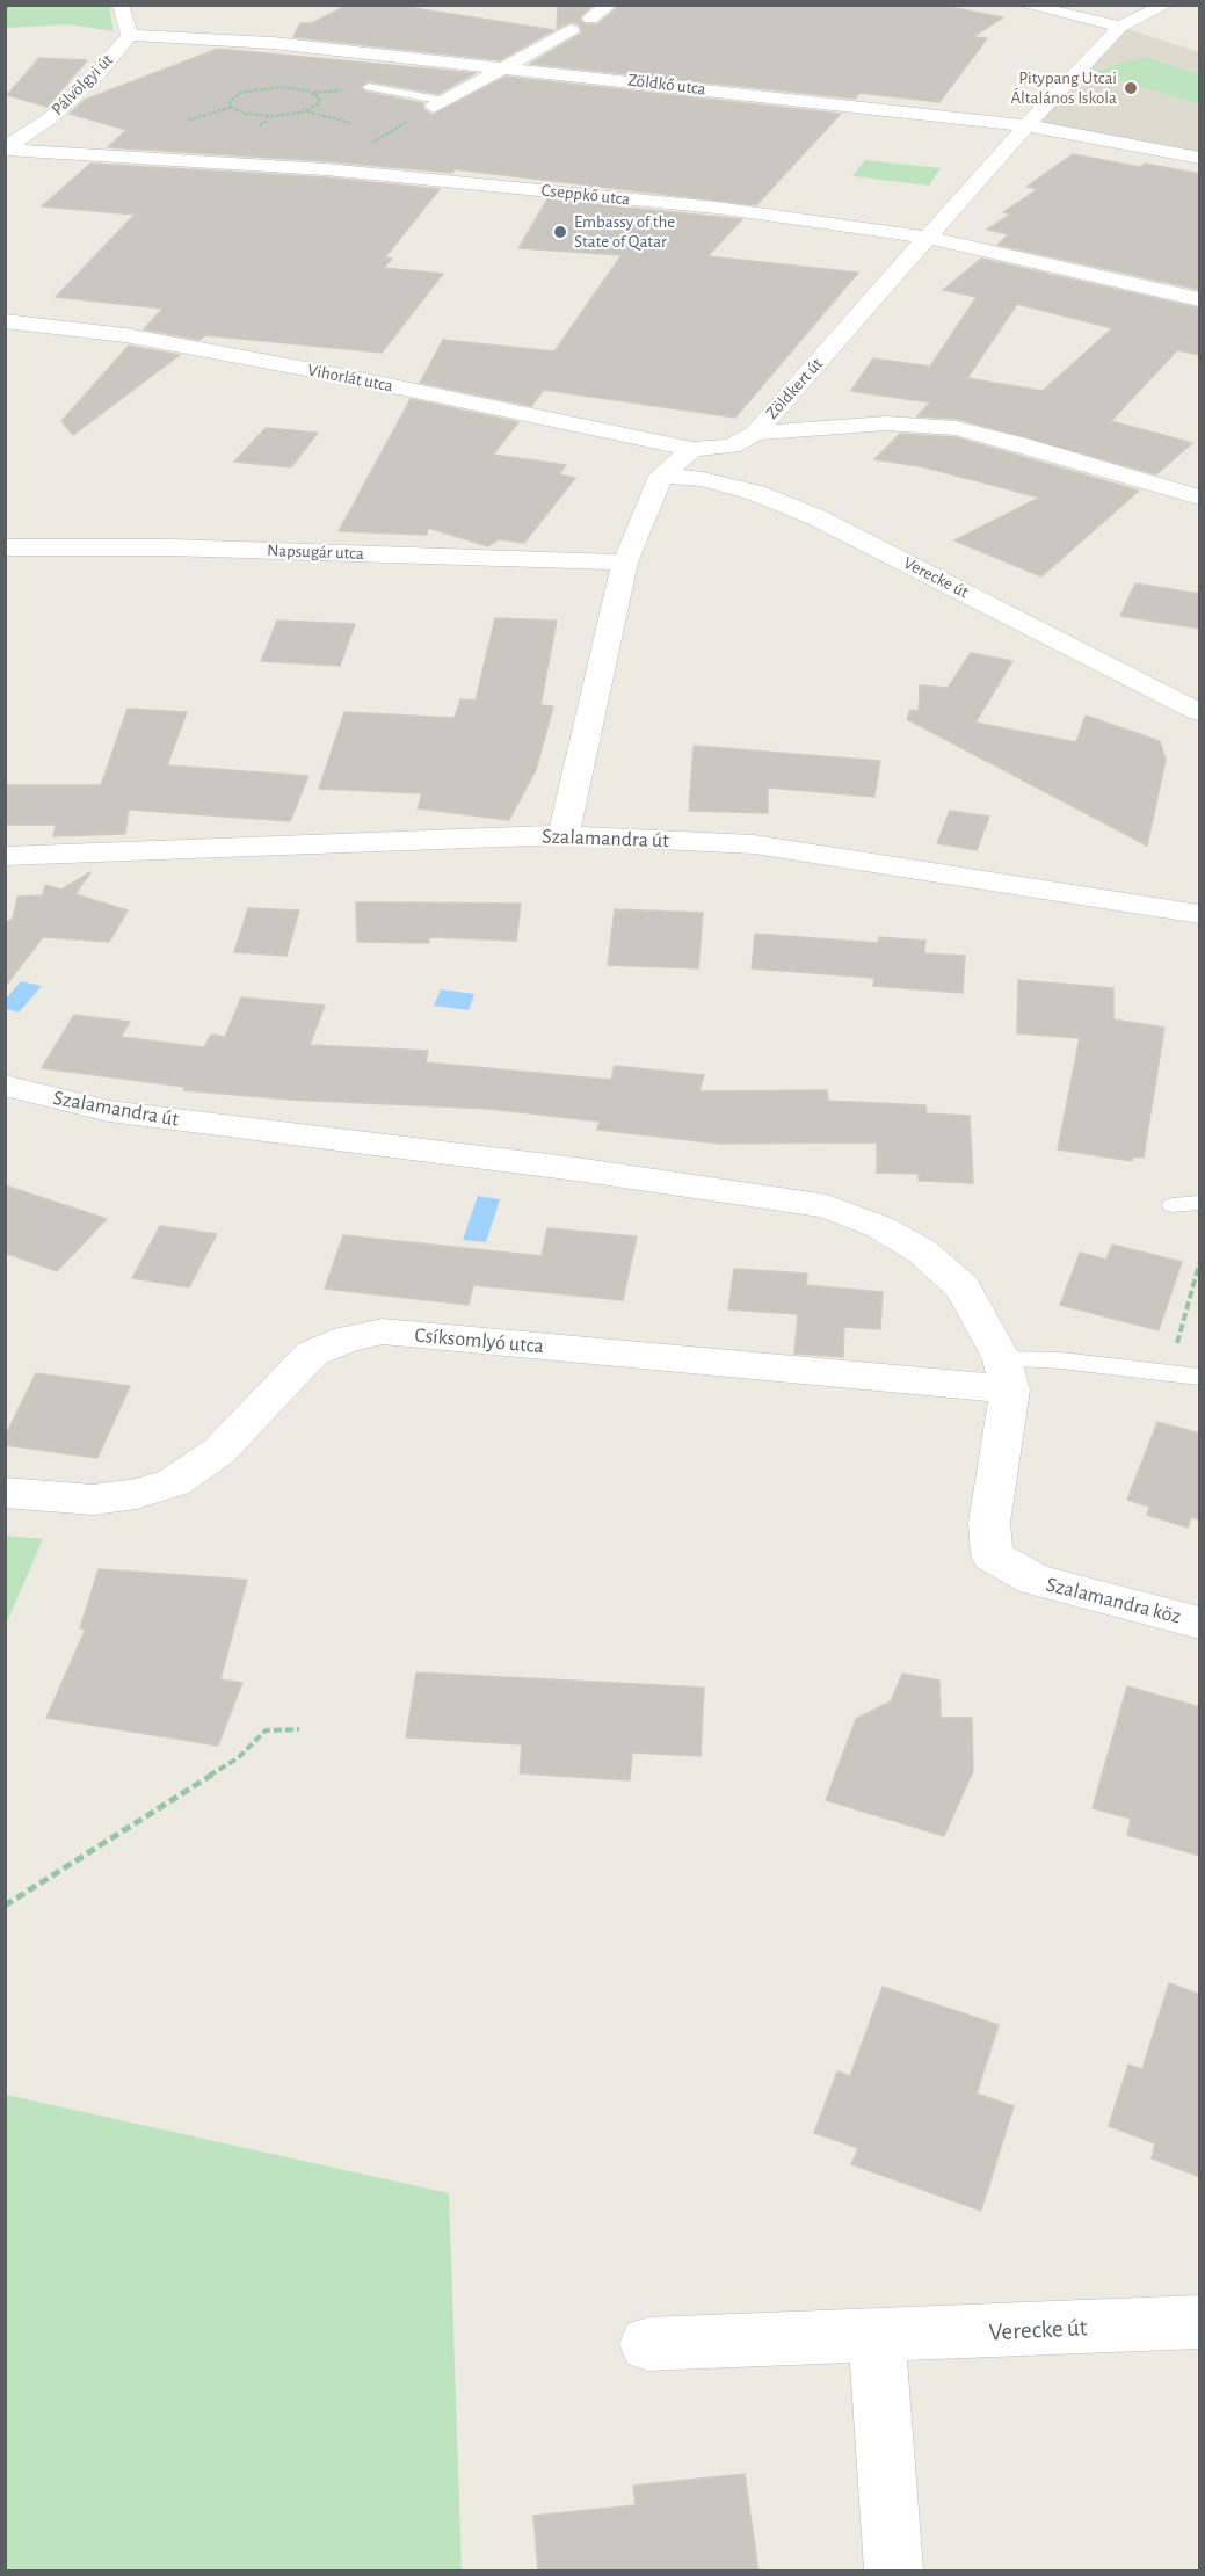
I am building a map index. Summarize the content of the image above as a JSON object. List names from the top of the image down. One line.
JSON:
{"streets":{"street":["Pálvölgyi út","Zöldkő utca","Cseppkő utca","Vihorlát utca","Zöldkert út","Napsugár utca","Verecke út","Szalamandra út","Csíksomlyó utca","Szalamandra köz"]},"crossings":[["Pálvölgyi út","Zöldkő utca"],["Pálvölgyi út","Cseppkő utca"],["Zöldkő utca","Zöldkert út"],["Cseppkő utca","Zöldkert út"],["Vihorlát utca","Zöldkert út"],["Szalamandra út","Csíksomlyó utca"],["Szalamandra út","Szalamandra köz"],["Csíksomlyó utca","Szalamandra köz"]],"places":["Pitypang Utcai Általános Iskola","Embassy of the State of Qatar"]}
